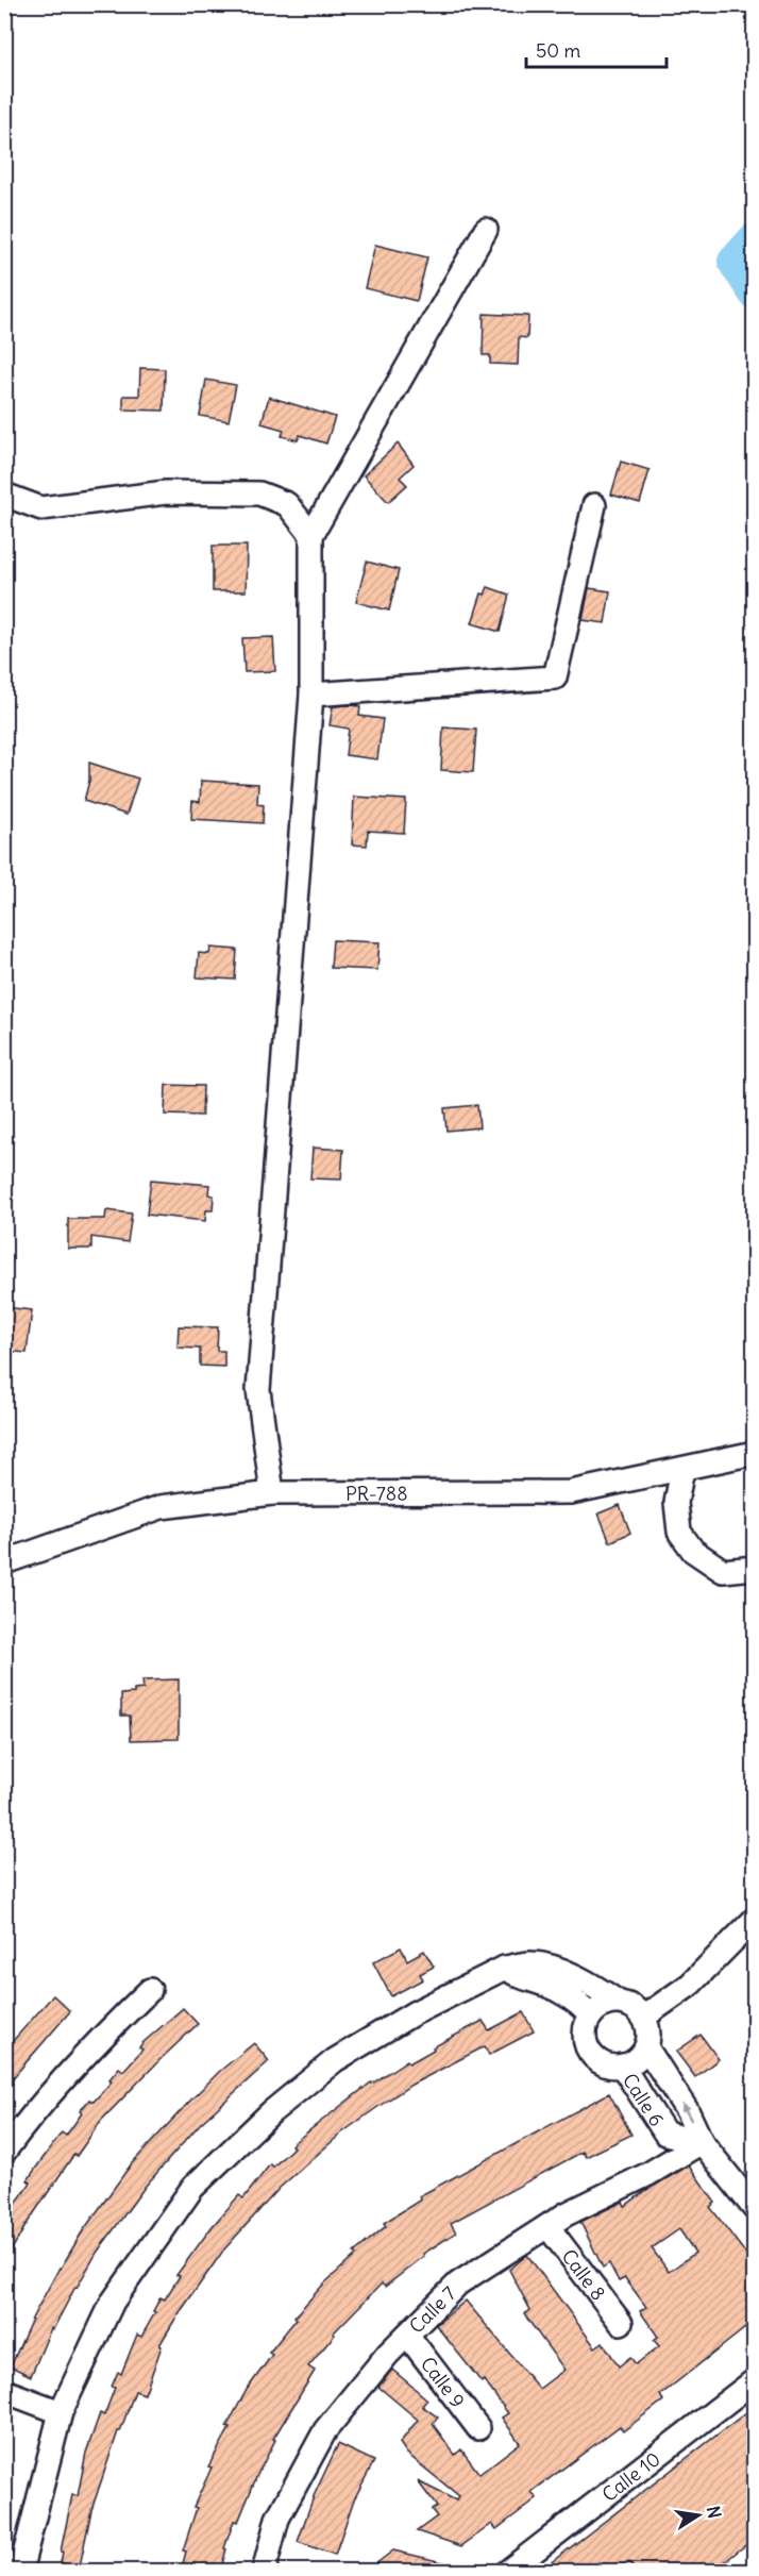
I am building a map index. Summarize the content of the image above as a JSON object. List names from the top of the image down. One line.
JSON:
{"streets":{"street":["PR-788","Calle 6","Calle 8","Calle 7","Calle 9","Calle 10"]},"crossings":[["Calle 6","Calle 7"],["Calle 8","Calle 7"],["Calle 7","Calle 9"]],"scale_bar":"50 m","north":"right"}
